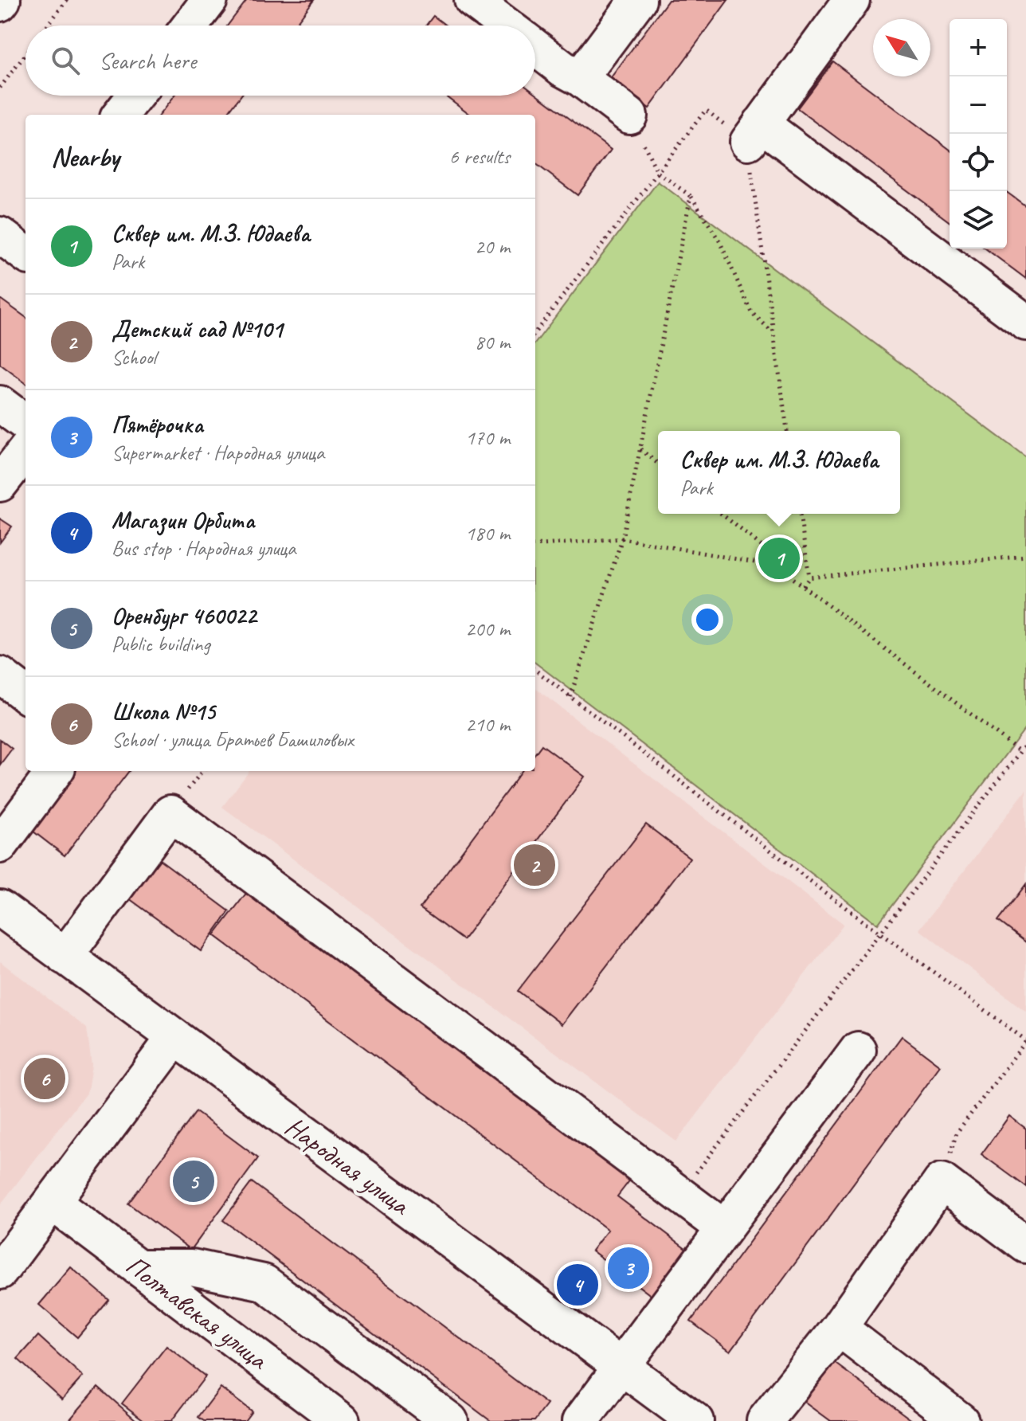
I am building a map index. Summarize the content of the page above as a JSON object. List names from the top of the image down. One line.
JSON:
{"streets":{"street":["Народная улица","Полтавская улица"]},"north":"top left","page":{"map_buttons":["+","−"],"search":"Search here","heading":["Nearby","6 results"],"list":[{"mark":"1","name":"Сквер им. М.З. Юдаева","note":"Park","value":"20 m"},{"mark":"2","name":"Детский сад №101","note":"School","value":"80 m"},{"mark":"3","name":"Пятёрочка","note":"Supermarket · Народная улица","value":"170 m"},{"mark":"4","name":"Магазин Орбита","note":"Bus stop · Народная улица","value":"180 m"},{"mark":"5","name":"Оренбург 460022","note":"Public building","value":"200 m"},{"mark":"6","name":"Школа №15","note":"School · улица Братьев Башиловых","value":"210 m"}],"popup":["Сквер им. М.З. Юдаева","Park"],"pins":["1","2","6","5","3","4"]}}
